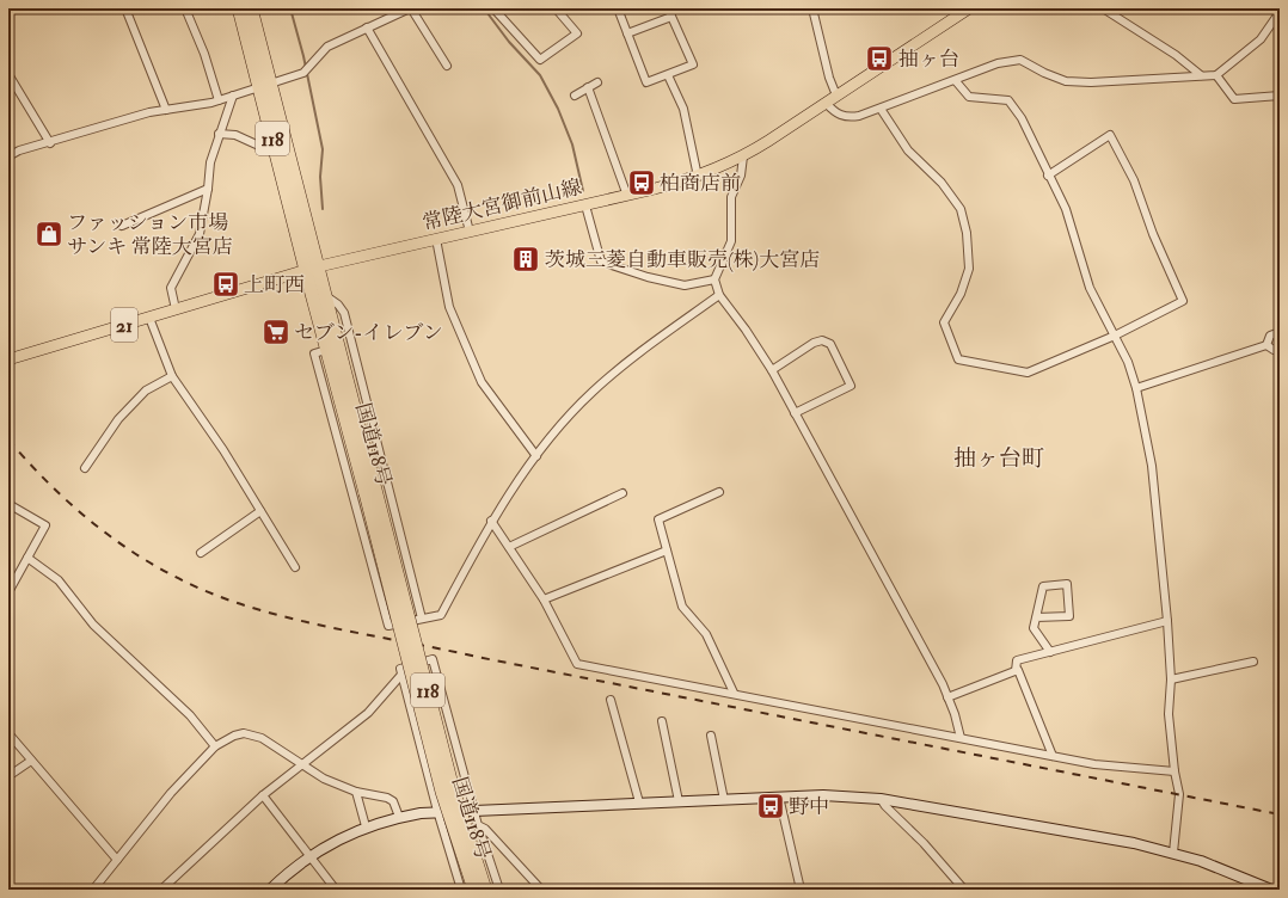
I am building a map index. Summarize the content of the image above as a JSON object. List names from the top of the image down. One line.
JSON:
{"streets":{"highway":["118","国道118号"],"main road":["常陸大宮御前山線","21"]},"crossings":[["常陸大宮御前山線","国道118号"]],"districts":["抽ヶ台町"],"places":{"bus stop":["抽ヶ台","柏商店前","上町西","野中"],"shop":["ファッション市場 サンキ 常陸大宮店"],"building":["茨城三菱自動車販売(株)大宮店"],"supermarket":["セブン-イレブン"]}}
